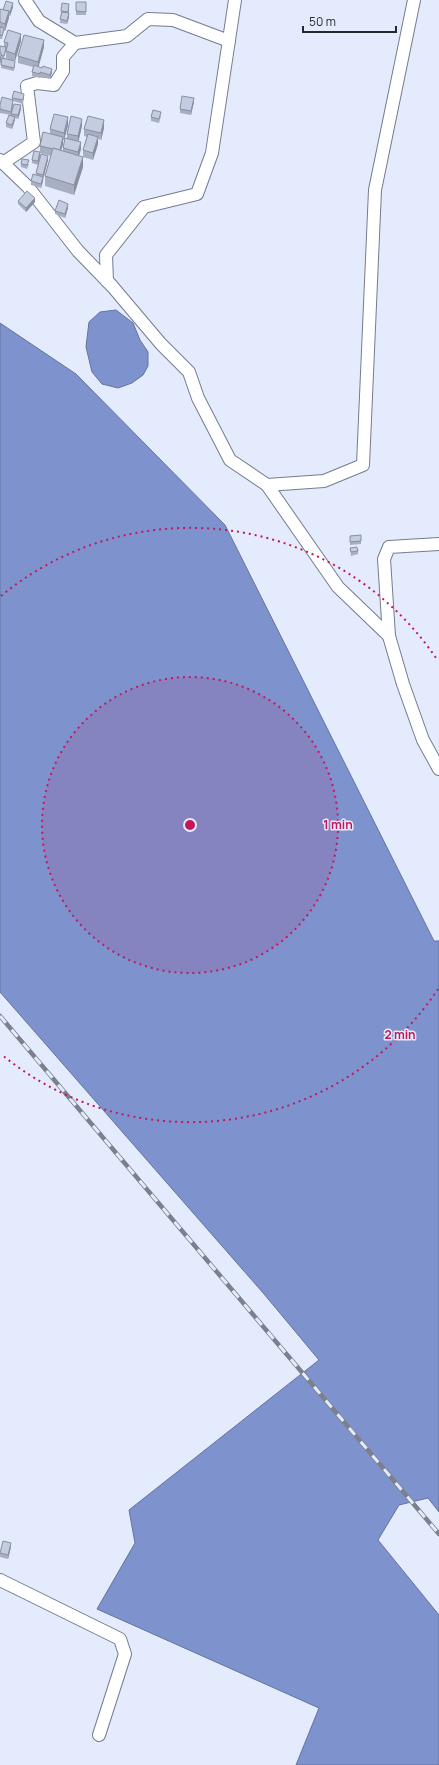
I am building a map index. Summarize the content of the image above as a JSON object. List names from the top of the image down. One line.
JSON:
{"scale_bar":"50 m","rings":["1 min","2 min"]}
